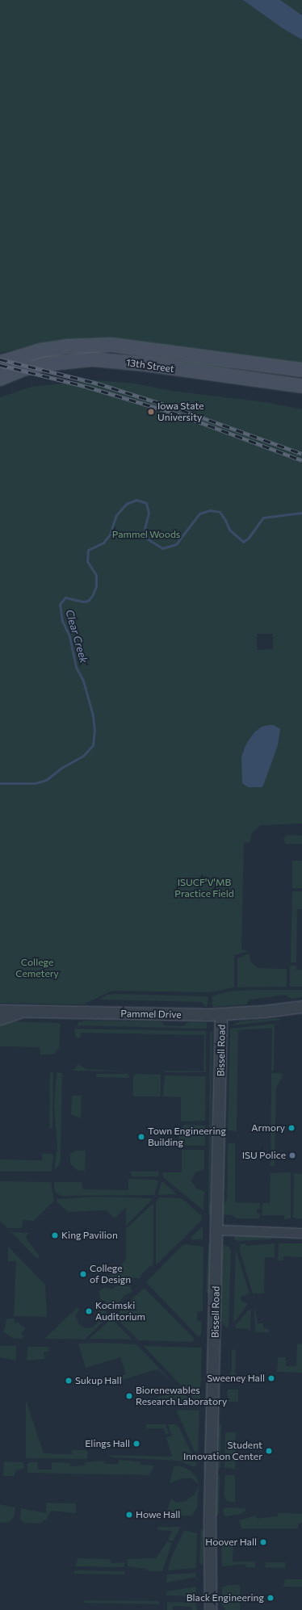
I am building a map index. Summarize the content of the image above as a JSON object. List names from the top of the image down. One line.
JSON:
{"streets":{"main road":["13th Street"],"street":["Pammel Drive","Bissell Road"]},"crossings":[["Pammel Drive","Bissell Road"]],"water":["Clear Creek"],"parks":["Pammel Woods","ISUCF'V'MB Practice Field","College Cemetery"],"places":["Iowa State University","Armory","Town Engineering Building","ISU Police","King Pavilion","College of Design","Kocimski Auditorium","Sweeney Hall","Sukup Hall","Biorenewables Research Laboratory","Elings Hall","Student Innovation Center","Howe Hall","Hoover Hall","Black Engineering"]}
